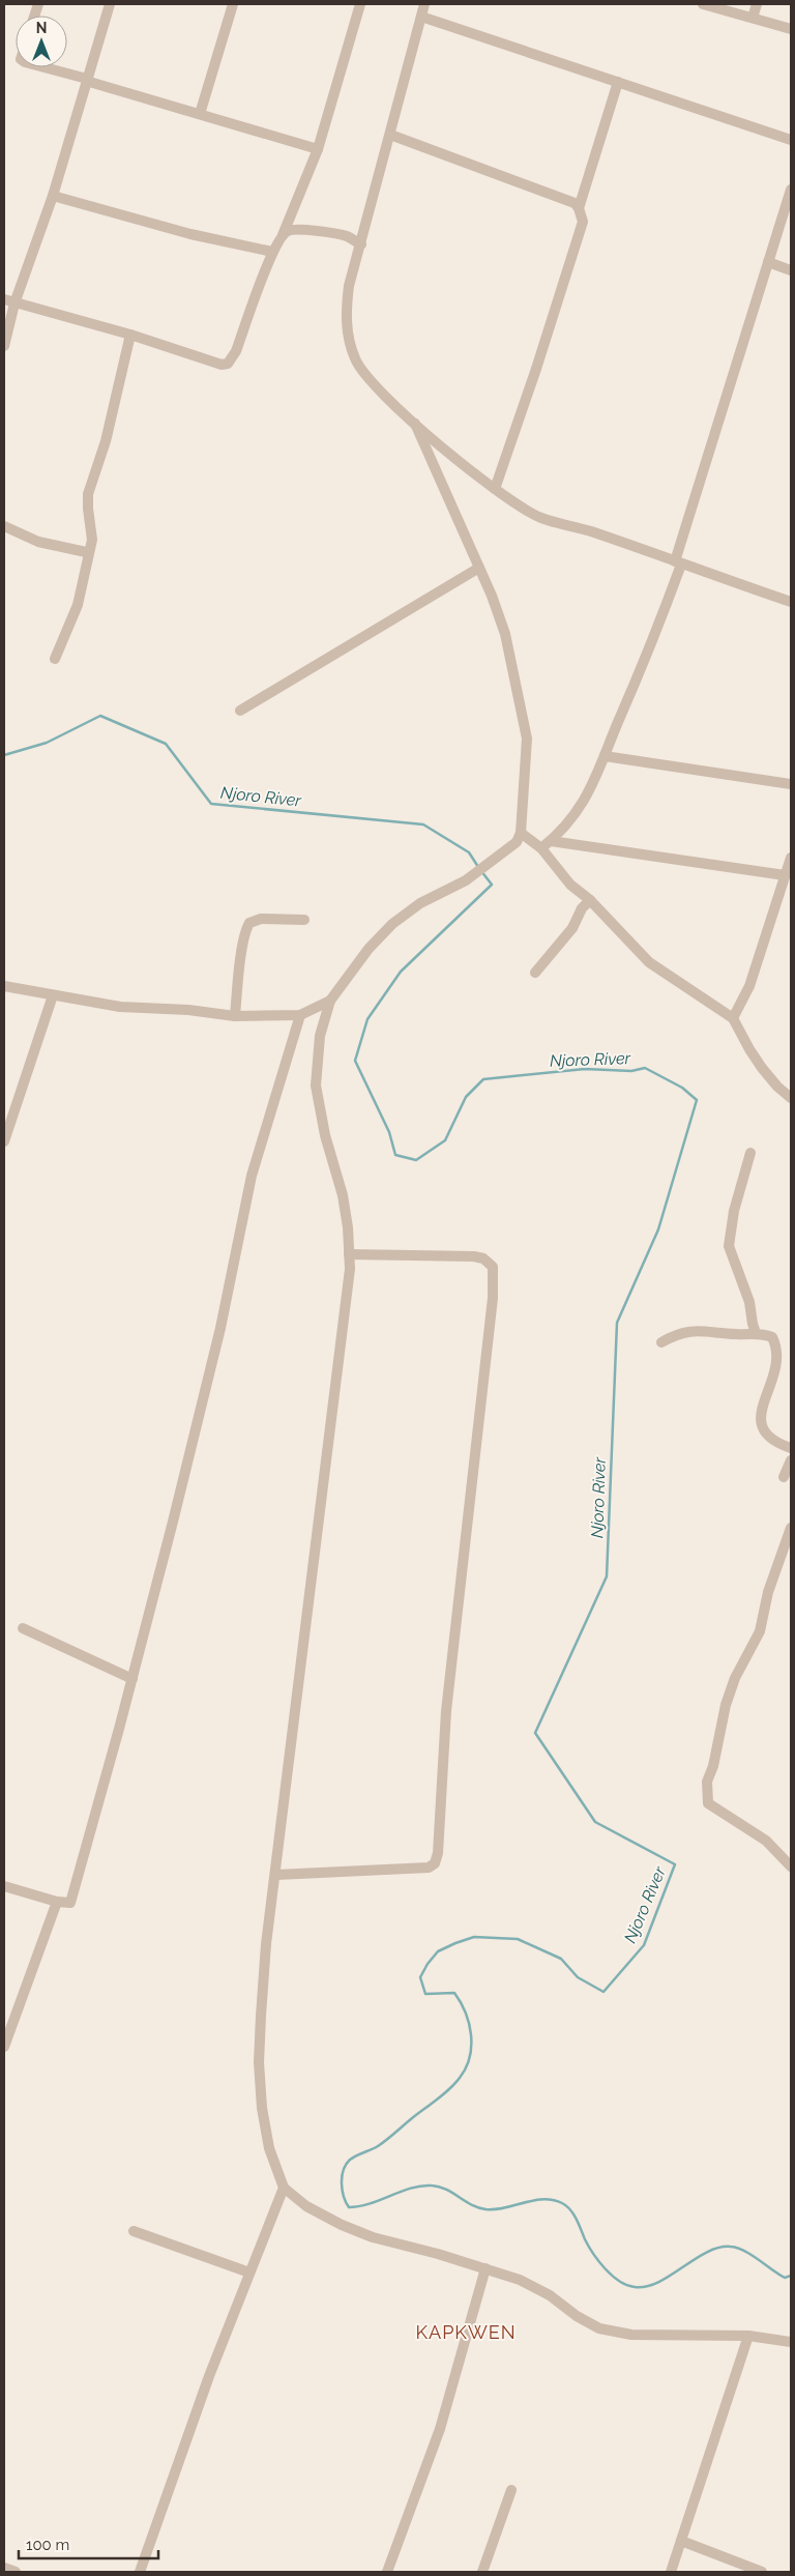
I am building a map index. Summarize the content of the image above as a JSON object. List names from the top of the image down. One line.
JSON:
{"districts":["KAPKWEN"],"water":["Njoro River"],"scale_bar":"100 m","north":"top"}
